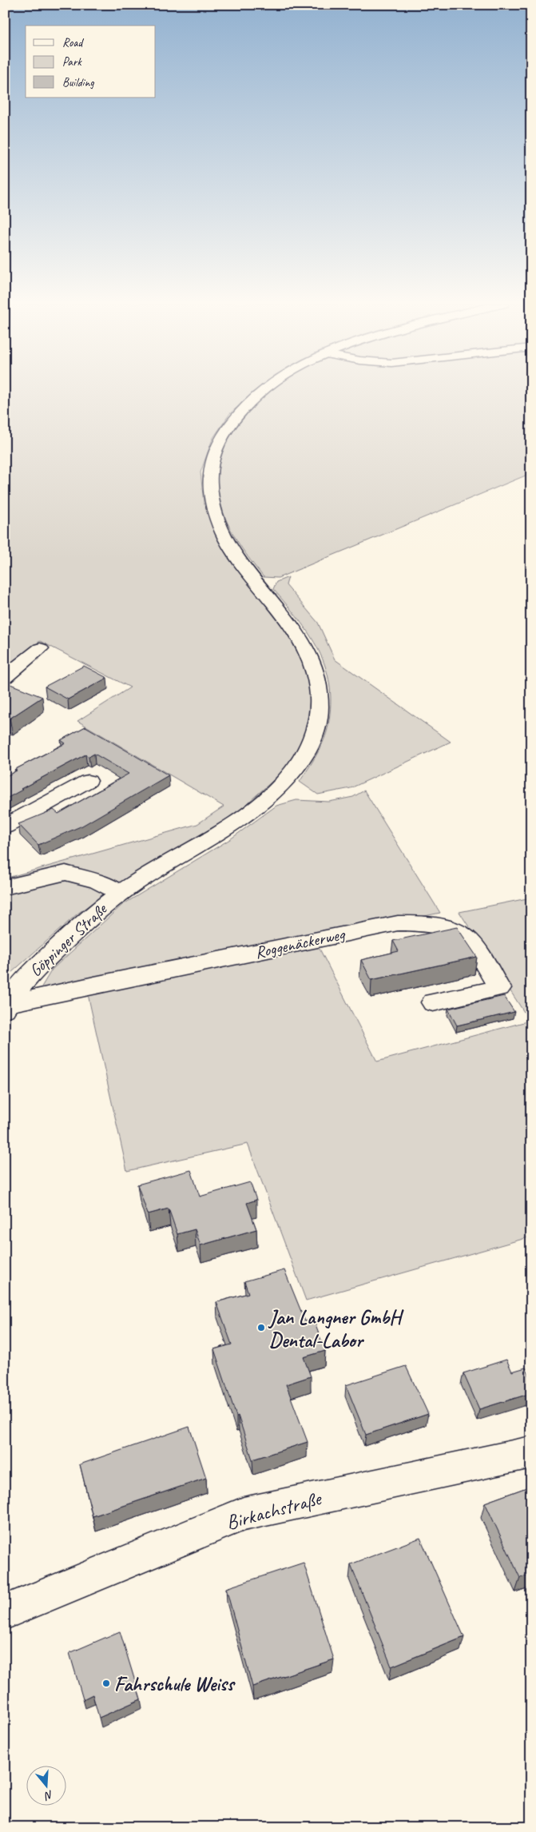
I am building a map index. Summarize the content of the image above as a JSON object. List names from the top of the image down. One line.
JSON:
{"streets":{"main road":["Göppinger Straße","Roggenäckerweg","Birkachstraße"]},"crossings":[["Göppinger Straße","Roggenäckerweg"]],"places":["Jan Langner GmbH Dental-Labor","Fahrschule Weiss"],"legend":["Road","Park","Building"],"north":"bottom"}
